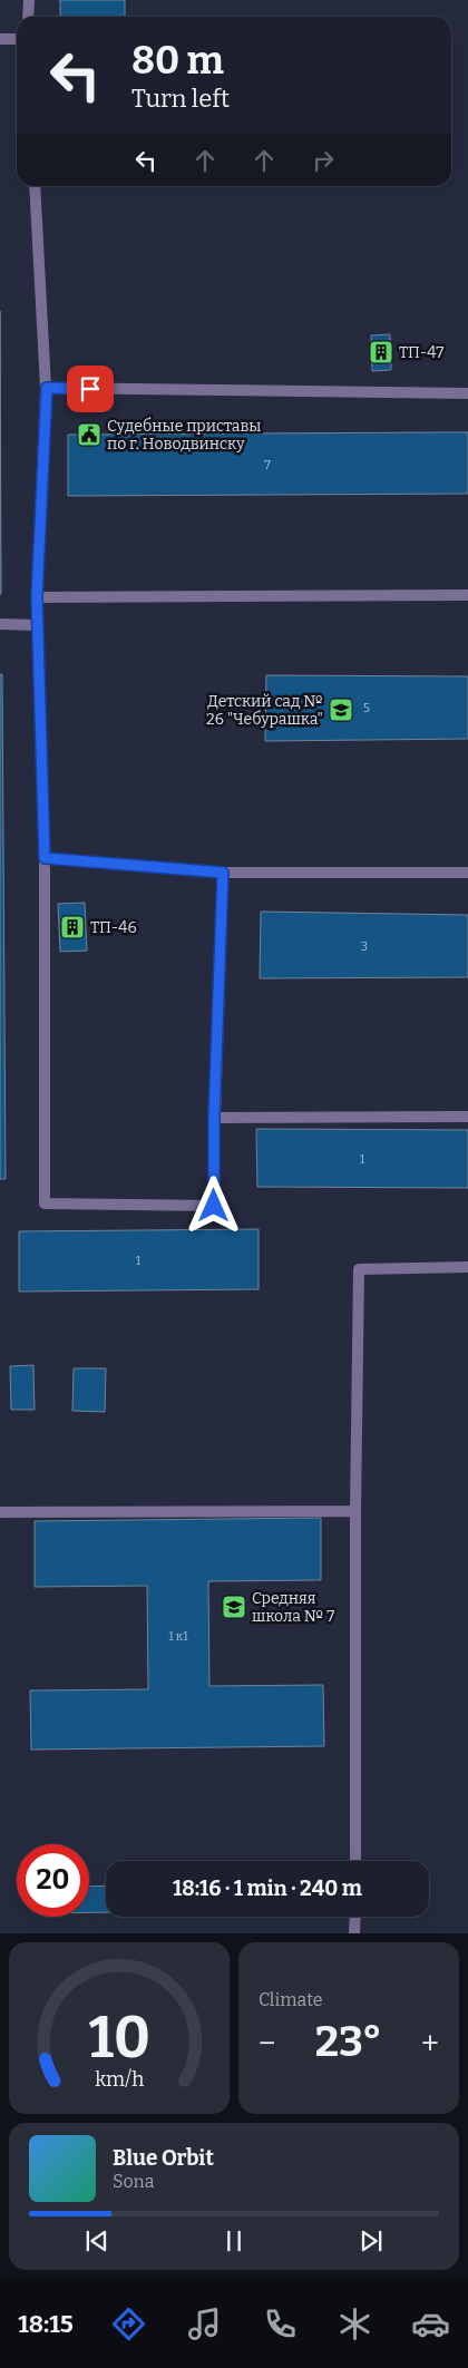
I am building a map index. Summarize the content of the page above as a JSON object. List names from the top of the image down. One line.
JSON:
{"places":{"building":["ТП-47","ТП-46"],"public building":["Судебные приставы по г. Новодвинску"],"school or university":["Детский сад № 26 \"Чебурашка\"","Средняя школа № 7"]},"house_numbers":["7","5","3","1","1","1 к1"],"page":{"turn":["80 m","Turn left"],"limit":"20","trip":"18:16 · 1 min · 240 m","tile":"Climate","heat":["−","23°","+"],"song":["Blue Orbit","Sona"],"tabs":"18:15","gauge":["10","km/h"]}}
